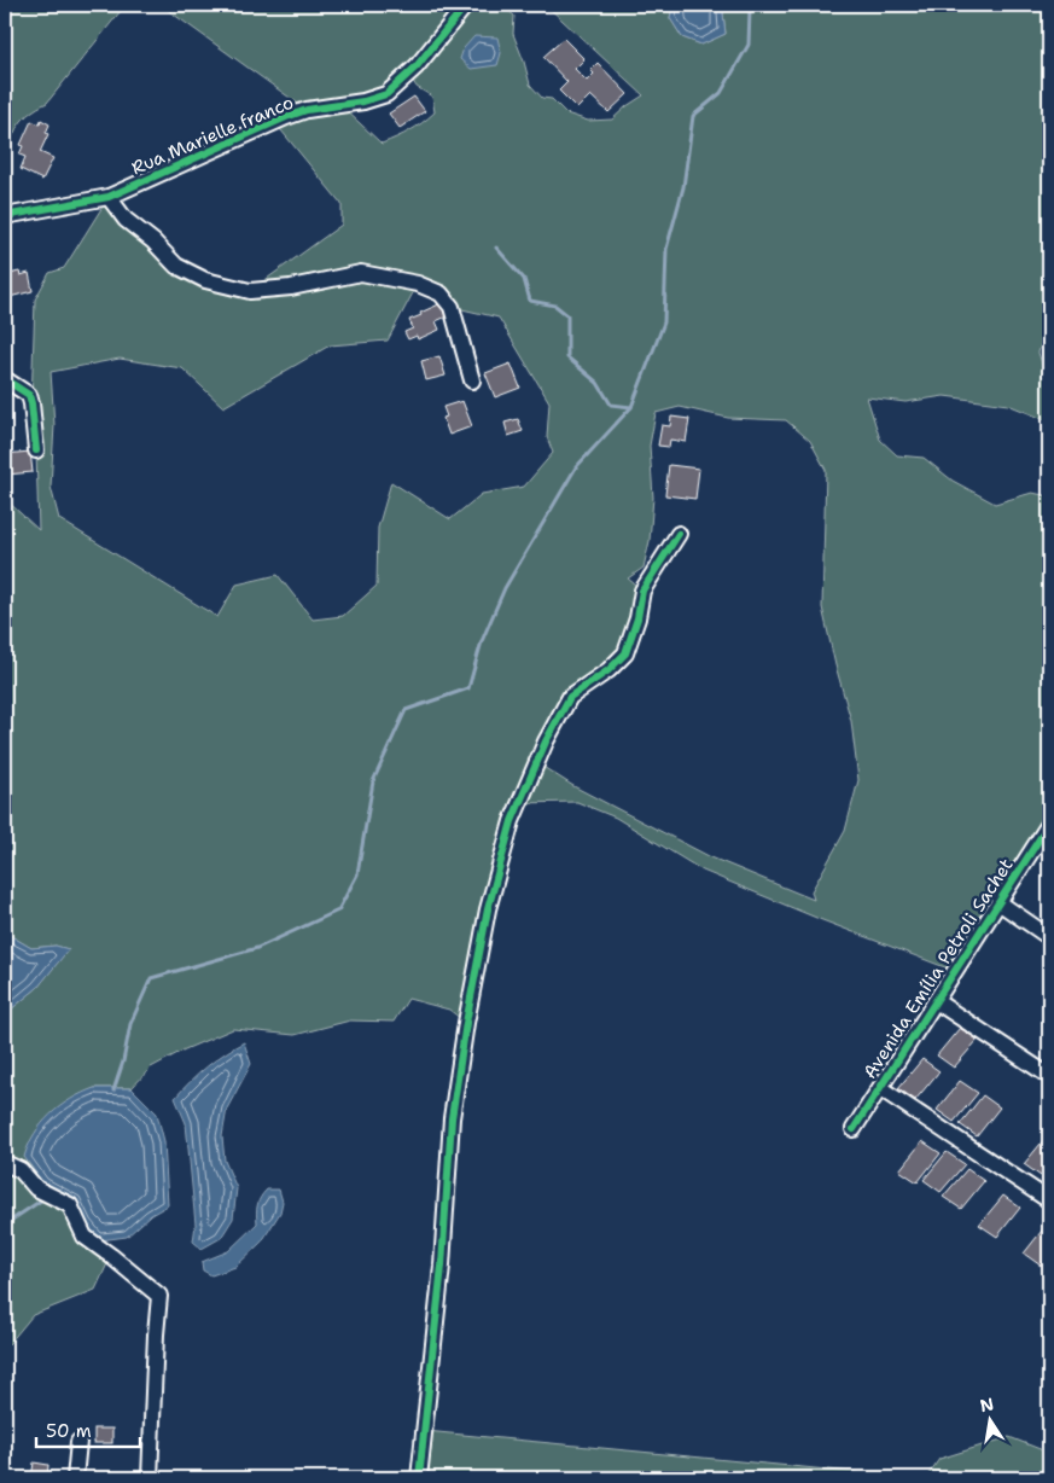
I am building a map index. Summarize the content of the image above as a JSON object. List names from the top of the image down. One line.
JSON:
{"streets":{"street":["Rua Marielle franco","Avenida Emília Petroli Sachet"]},"scale_bar":"50 m","north":"top"}
